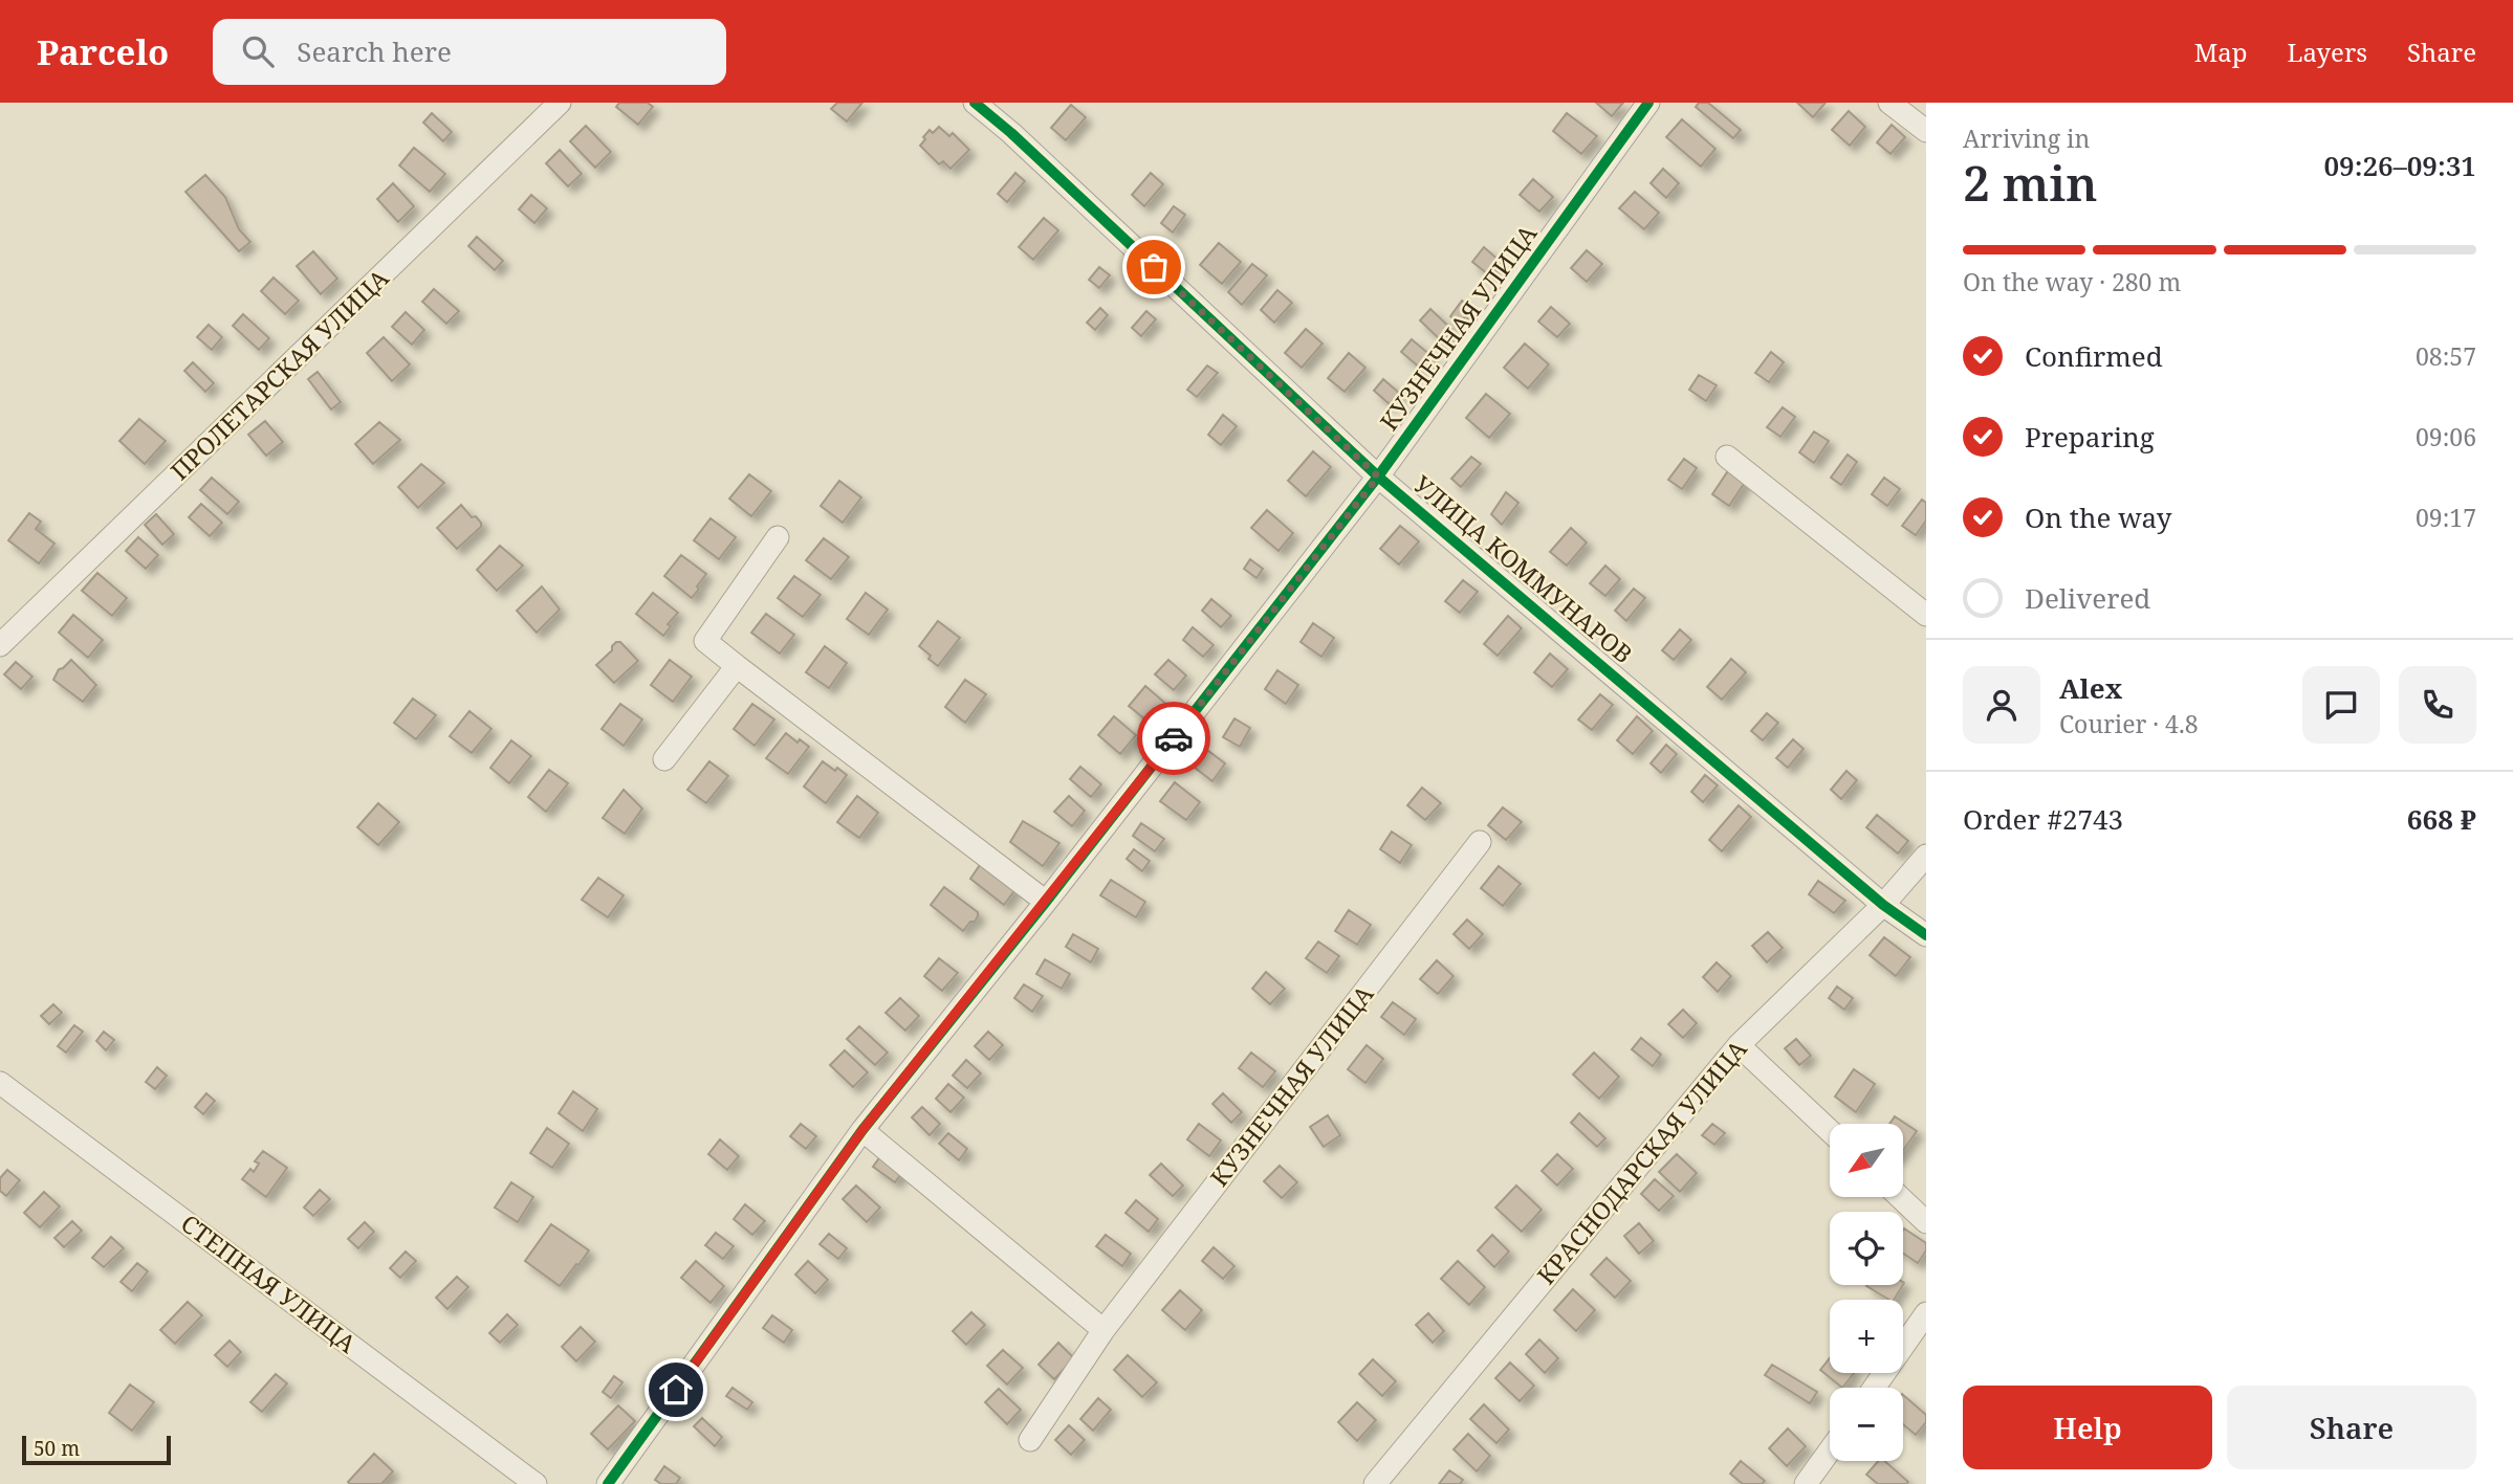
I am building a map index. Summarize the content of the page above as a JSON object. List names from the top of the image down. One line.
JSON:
{"streets":{"street":["КУЗНЕЧНАЯ УЛИЦА","ПРОЛЕТАРСКАЯ УЛИЦА","УЛИЦА КОММУНАРОВ","КРАСНОДАРСКАЯ УЛИЦА","СТЕПНАЯ УЛИЦА"]},"crossings":[["КУЗНЕЧНАЯ УЛИЦА","УЛИЦА КОММУНАРОВ"],["УЛИЦА КОММУНАРОВ","КРАСНОДАРСКАЯ УЛИЦА"]],"scale_bar":"50 m","north":"bottom left","page":{"header":"Parcelo","search":"Search here","nav":["Map","Layers","Share"],"heading":["2 min","Arriving in","09:26–09:31"],"panel":["Alex","Courier · 4.8","Order #2743","668 ₽"],"bar":"On the way · 280 m","list":[["Confirmed","08:57"],["Preparing","09:06"],["On the way","09:17"],"Delivered"],"map_buttons":["+","−"],"buttons":["Help","Share"],"scale":"50 m"}}
